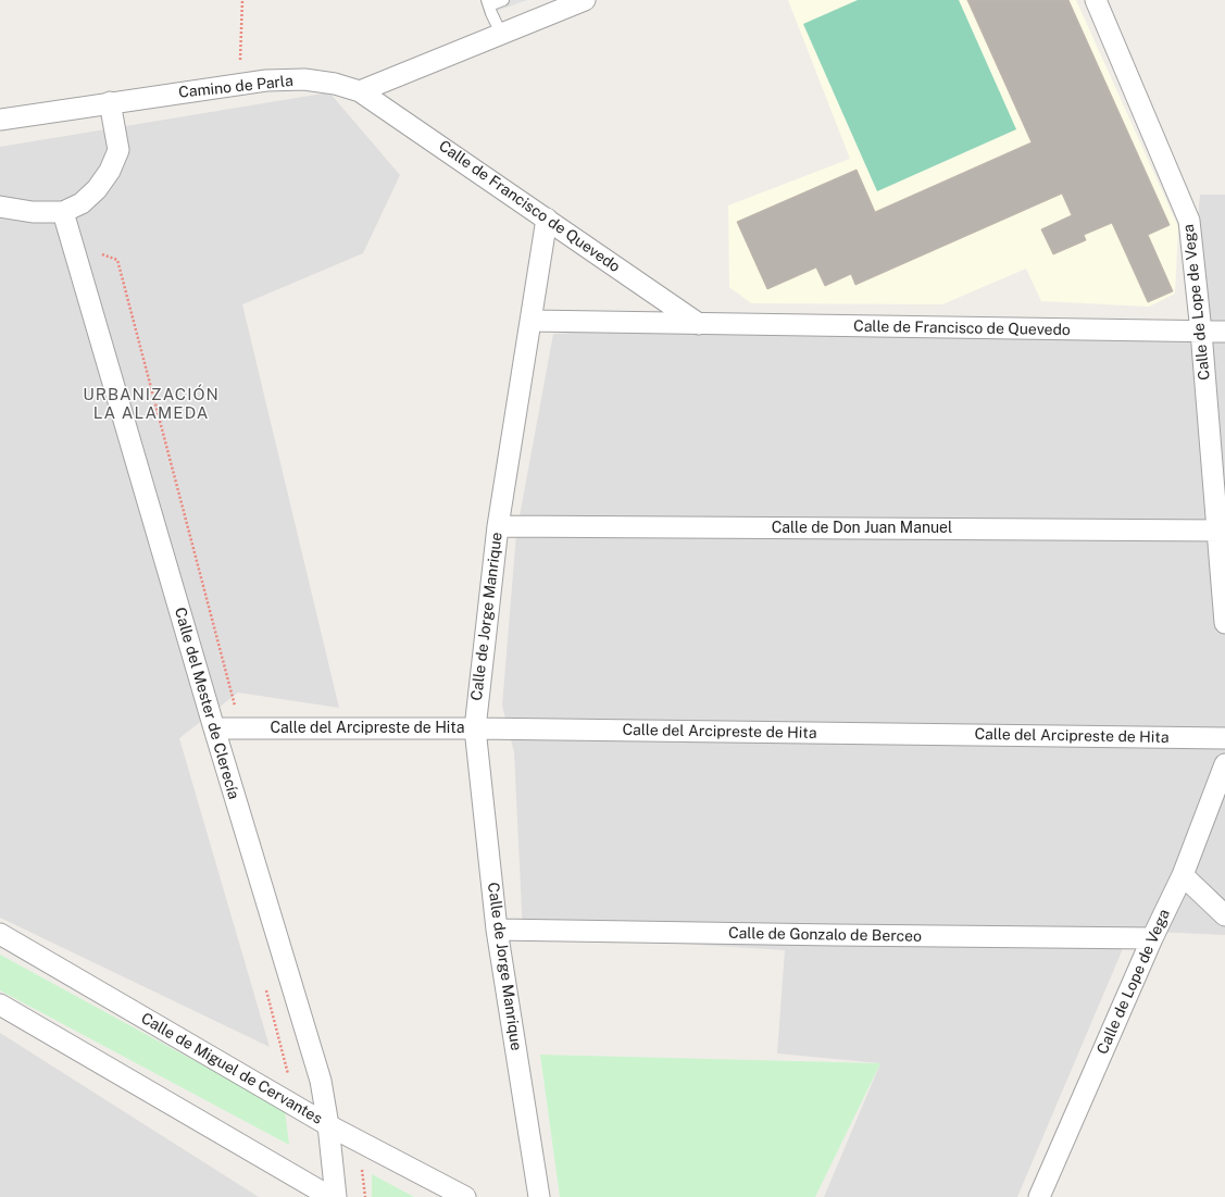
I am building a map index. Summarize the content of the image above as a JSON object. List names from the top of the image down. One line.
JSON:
{"streets":{"street":["Camino de Parla","Calle de Francisco de Quevedo","Calle de Lope de Vega","Calle de Don Juan Manuel","Calle de Jorge Manrique","Calle del Mester de Clerecía","Calle del Arcipreste de Hita","Calle de Gonzalo de Berceo","Calle de Miguel de Cervantes"]},"crossings":[["Camino de Parla","Calle de Francisco de Quevedo"],["Calle de Francisco de Quevedo","Calle de Lope de Vega"],["Calle de Francisco de Quevedo","Calle de Jorge Manrique"],["Calle de Lope de Vega","Calle de Don Juan Manuel"],["Calle de Lope de Vega","Calle de Gonzalo de Berceo"],["Calle de Don Juan Manuel","Calle de Jorge Manrique"],["Calle de Jorge Manrique","Calle del Arcipreste de Hita"],["Calle de Jorge Manrique","Calle de Gonzalo de Berceo"],["Calle del Mester de Clerecía","Calle del Arcipreste de Hita"],["Calle del Mester de Clerecía","Calle de Miguel de Cervantes"]],"districts":["URBANIZACIÓN LA ALAMEDA"]}
